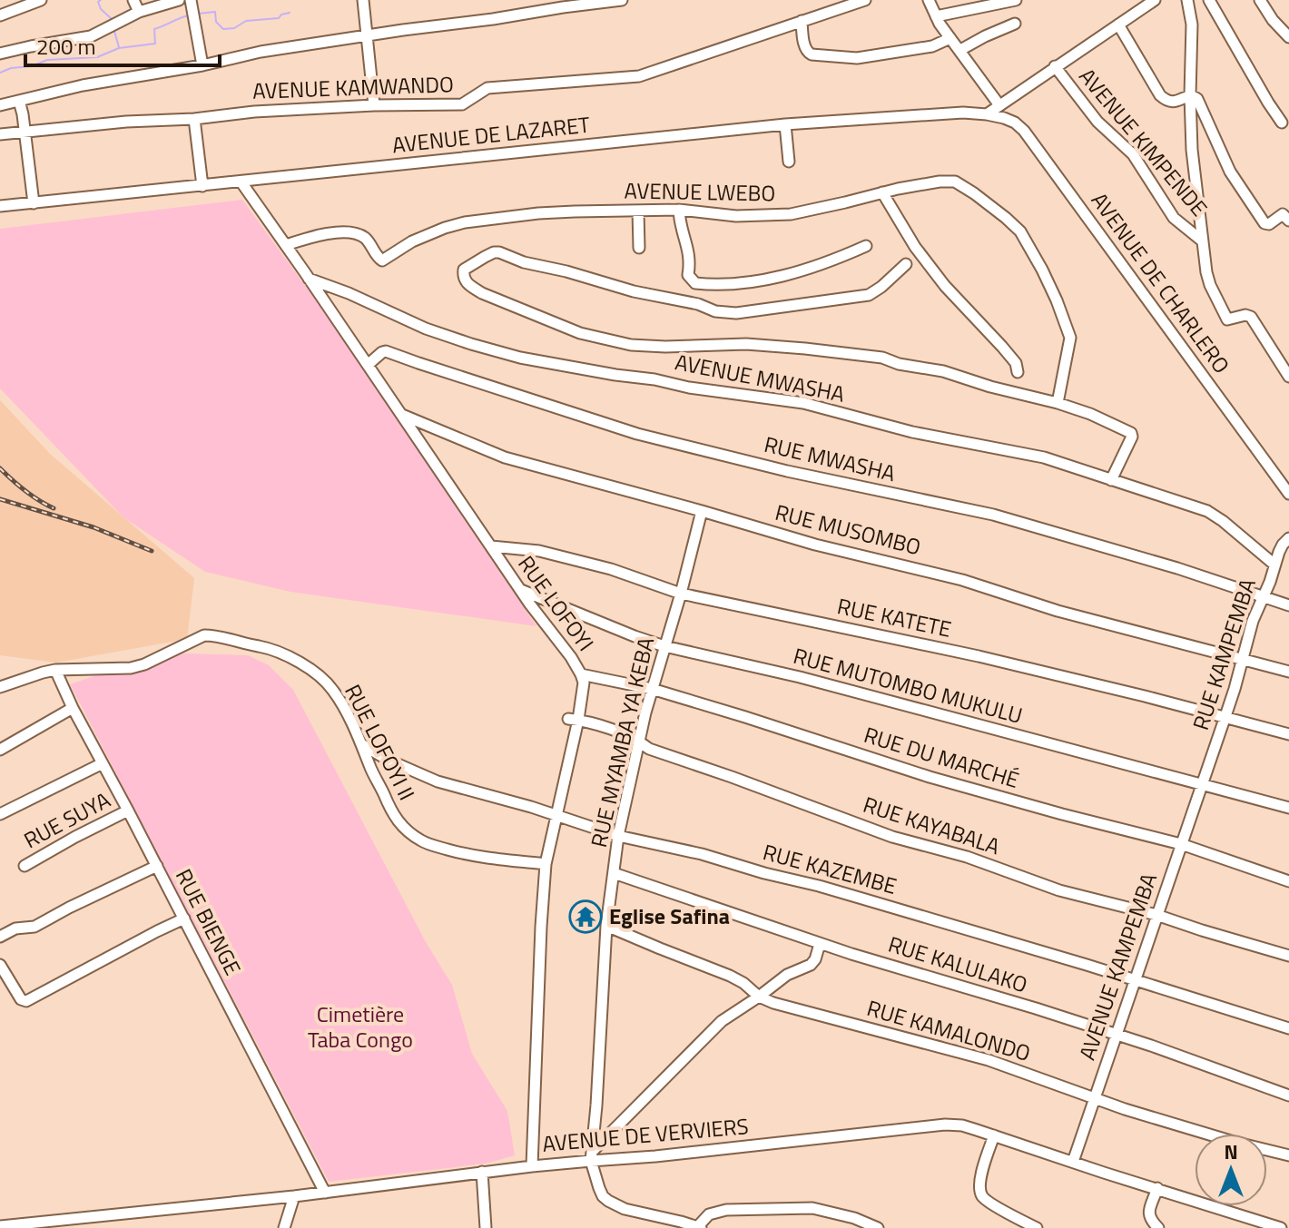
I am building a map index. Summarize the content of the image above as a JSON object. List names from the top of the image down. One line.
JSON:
{"streets":{"street":["AVENUE KAMWANDO","AVENUE DE LAZARET","AVENUE KIMPENDE","AVENUE LWEBO","AVENUE DE CHARLERO","AVENUE MWASHA","RUE MWASHA","RUE MUSOMBO","RUE LOFOYI","RUE KATETE","RUE KAMPEMBA","RUE MUTOMBO MUKULU","RUE LOFOYI II","RUE MYAMBA YA KEBA","RUE DU MARCHÉ","RUE SUYA","RUE KAYABALA","RUE KAZEMBE","RUE BIENGE","RUE KALULAKO","AVENUE KAMPEMBA","RUE KAMALONDO","AVENUE DE VERVIERS"]},"crossings":[["AVENUE DE LAZARET","AVENUE DE CHARLERO"],["AVENUE DE LAZARET","RUE LOFOYI"],["AVENUE LWEBO","RUE LOFOYI"],["AVENUE MWASHA","RUE LOFOYI"],["AVENUE MWASHA","RUE KAMPEMBA"],["RUE MWASHA","RUE LOFOYI"],["RUE MWASHA","RUE KAMPEMBA"],["RUE MUSOMBO","RUE LOFOYI"],["RUE MUSOMBO","RUE KAMPEMBA"],["RUE MUSOMBO","RUE MYAMBA YA KEBA"],["RUE LOFOYI","RUE KATETE"],["RUE LOFOYI","RUE MUTOMBO MUKULU"],["RUE LOFOYI","RUE LOFOYI II"],["RUE LOFOYI","RUE DU MARCHÉ"],["RUE LOFOYI","RUE KAYABALA"],["RUE LOFOYI","RUE KAZEMBE"],["RUE LOFOYI","AVENUE DE VERVIERS"],["RUE KATETE","RUE KAMPEMBA"],["RUE KATETE","RUE MYAMBA YA KEBA"],["RUE KAMPEMBA","RUE MUTOMBO MUKULU"],["RUE KAMPEMBA","AVENUE KAMPEMBA"],["RUE MUTOMBO MUKULU","RUE MYAMBA YA KEBA"],["RUE MUTOMBO MUKULU","AVENUE KAMPEMBA"],["RUE LOFOYI II","RUE KAZEMBE"],["RUE LOFOYI II","RUE BIENGE"],["RUE MYAMBA YA KEBA","RUE DU MARCHÉ"],["RUE MYAMBA YA KEBA","RUE KAYABALA"],["RUE MYAMBA YA KEBA","RUE KAZEMBE"],["RUE MYAMBA YA KEBA","RUE KALULAKO"],["RUE MYAMBA YA KEBA","RUE KAMALONDO"],["RUE MYAMBA YA KEBA","AVENUE DE VERVIERS"],["RUE DU MARCHÉ","AVENUE KAMPEMBA"],["RUE SUYA","RUE BIENGE"],["RUE KAYABALA","AVENUE KAMPEMBA"],["RUE KAZEMBE","AVENUE KAMPEMBA"],["RUE BIENGE","AVENUE DE VERVIERS"],["RUE KALULAKO","AVENUE KAMPEMBA"],["AVENUE KAMPEMBA","RUE KAMALONDO"],["AVENUE KAMPEMBA","AVENUE DE VERVIERS"]],"parks":["Cimetière Taba Congo"],"places":{"temple":["Eglise Safina"]},"scale_bar":"200 m","north":"top"}
